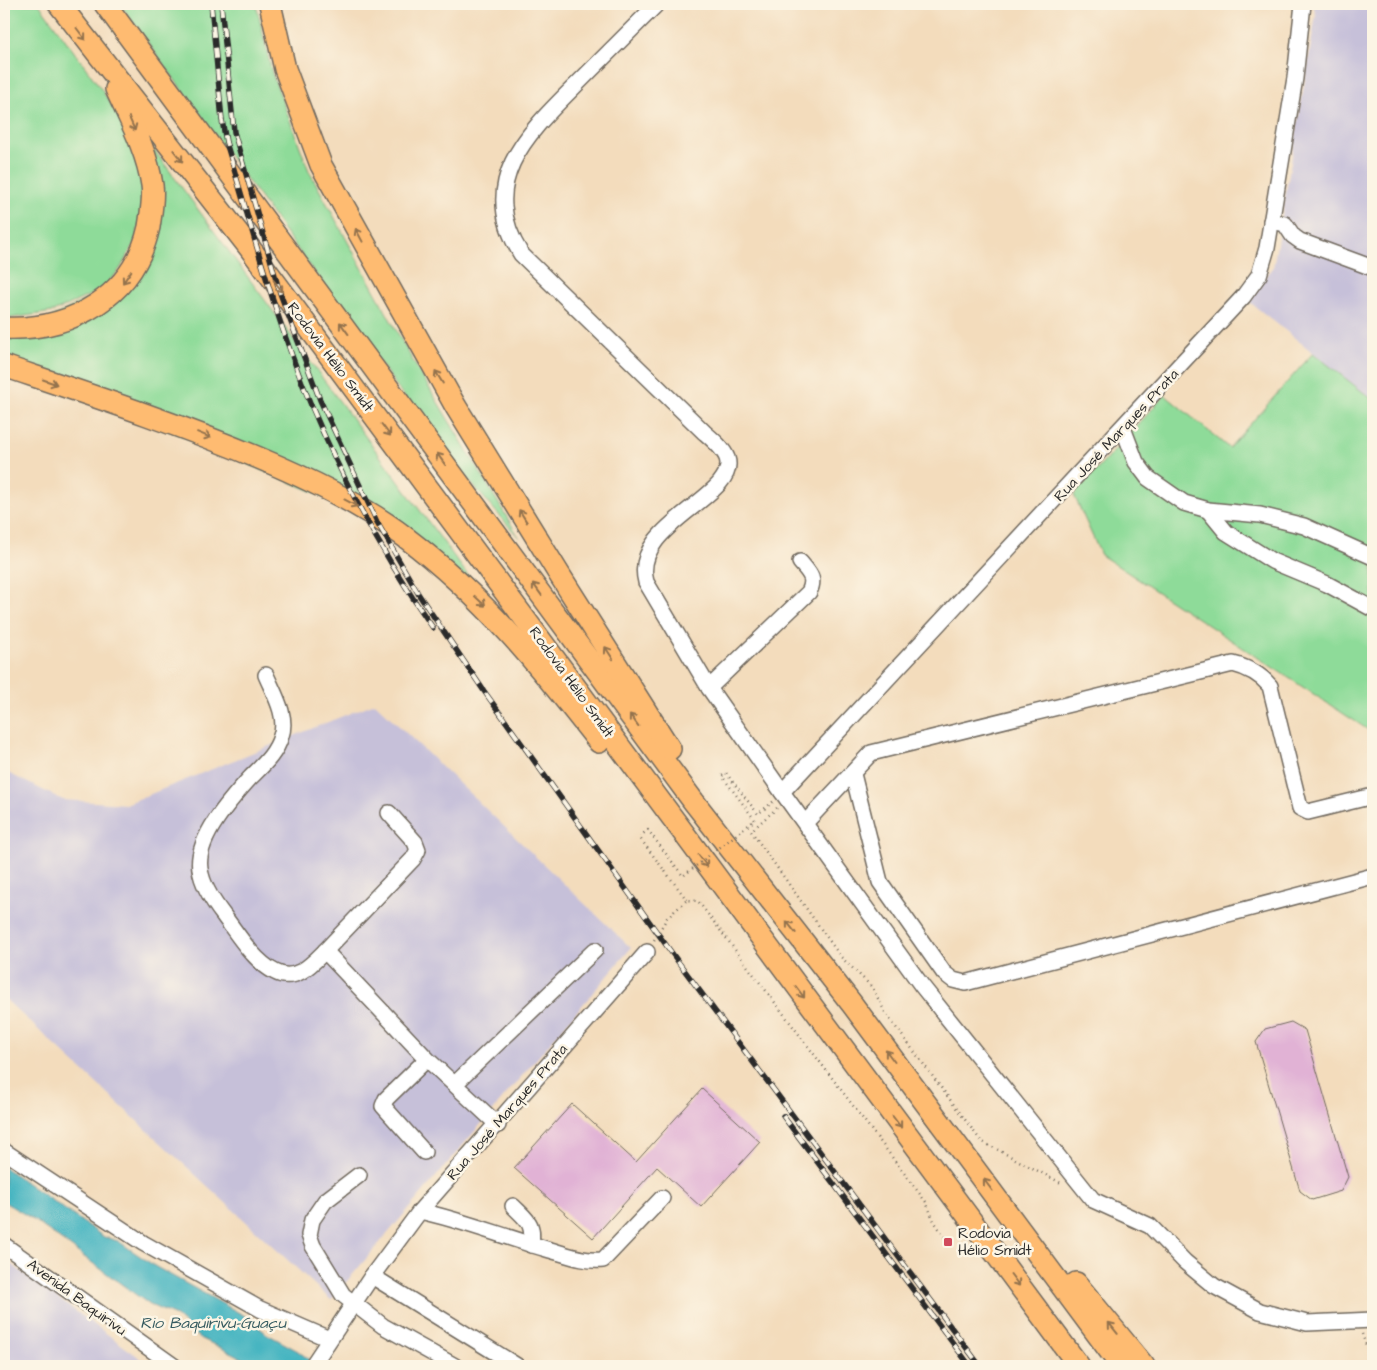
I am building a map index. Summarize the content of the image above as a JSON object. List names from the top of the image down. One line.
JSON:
{"streets":{"highway":["Rodovia Hélio Smidt"],"street":["Rua José Marques Prata","Avenida Baquirivu"]},"water":["Rio Baquirivu-Guaçu"],"places":{"transit":["Rodovia Hélio Smidt"]}}
